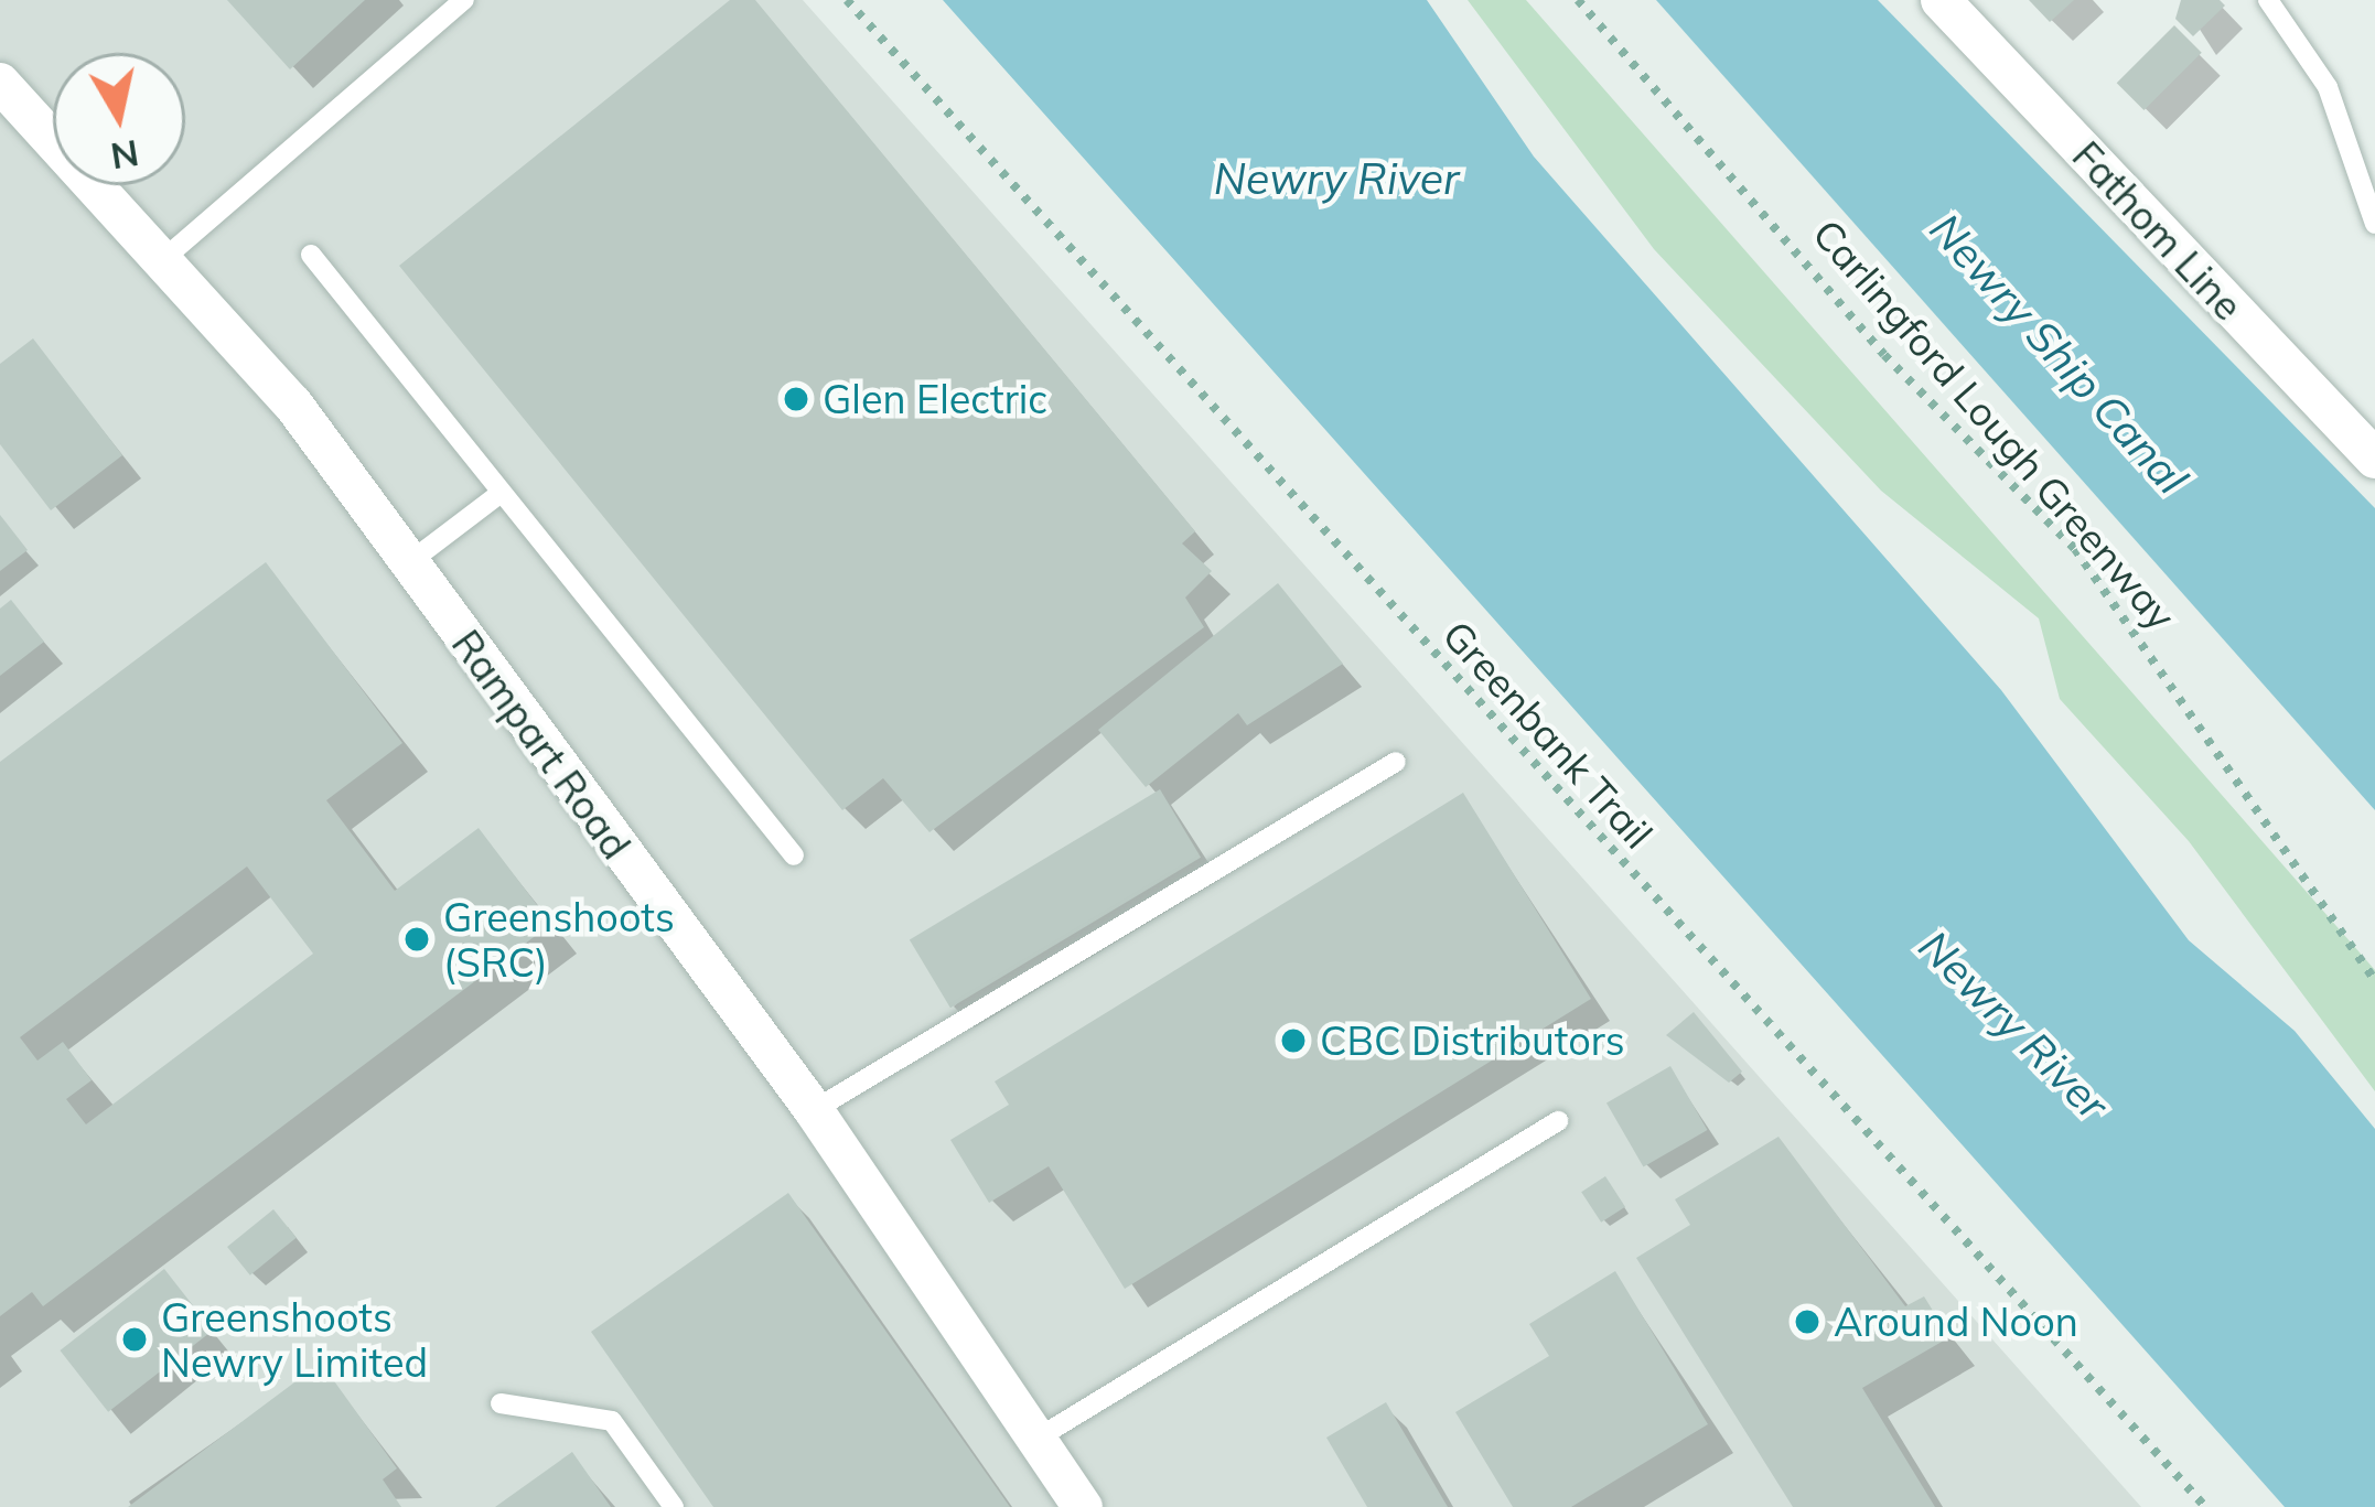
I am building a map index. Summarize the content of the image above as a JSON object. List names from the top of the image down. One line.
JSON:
{"streets":{"street":["Fathom Line","Rampart Road"],"path":["Carlingford Lough Greenway","Greenbank Trail"]},"water":["Newry River","Newry Ship Canal"],"places":["Glen Electric","Greenshoots (SRC)","CBC Distributors","Around Noon","Greenshoots Newry Limited"],"north":"bottom"}
